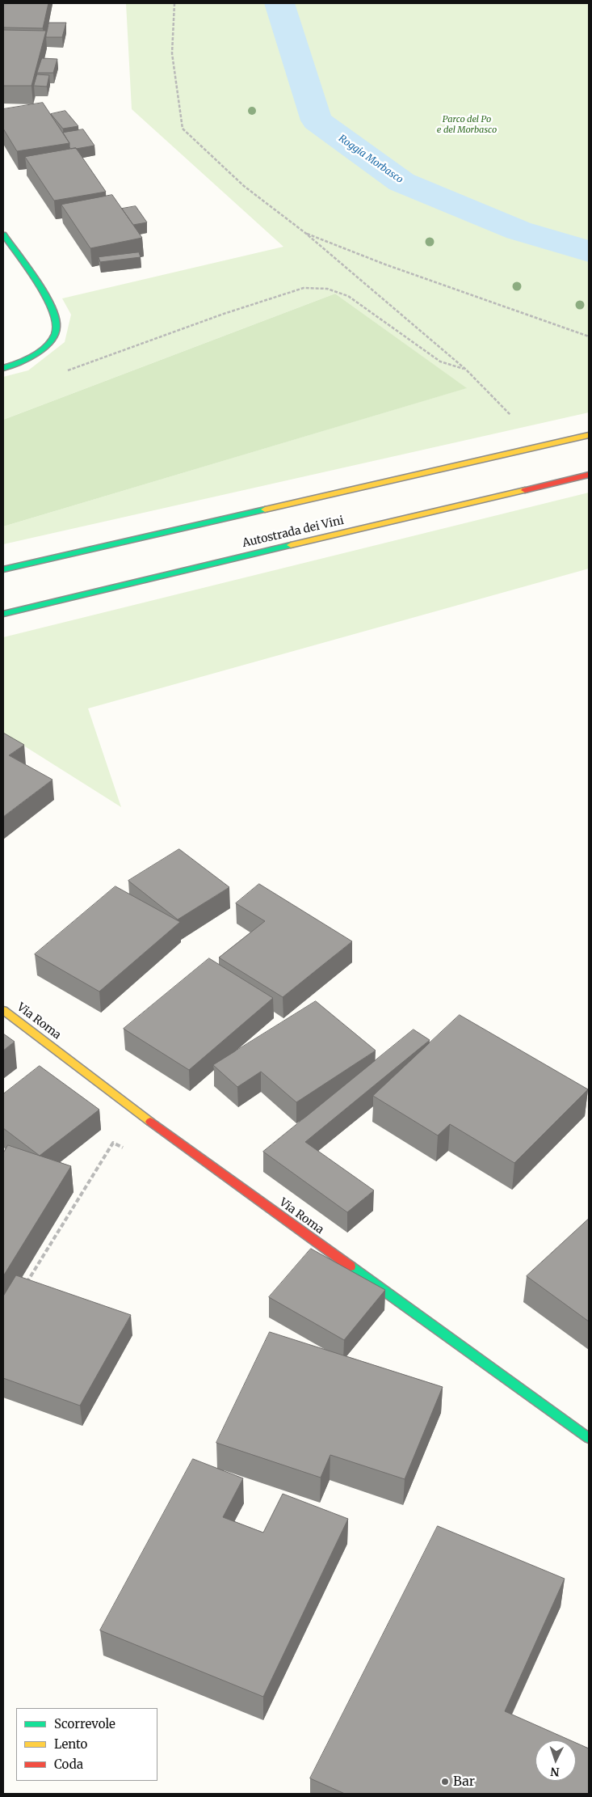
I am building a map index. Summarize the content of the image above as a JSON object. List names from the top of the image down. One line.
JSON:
{"streets":{"main road":["Autostrada dei Vini","Via Roma"]},"water":["Roggia Morbasco"],"parks":["Parco del Po e del Morbasco"],"places":["Bar"],"legend":["Scorrevole","Lento","Coda"],"north":"bottom"}
